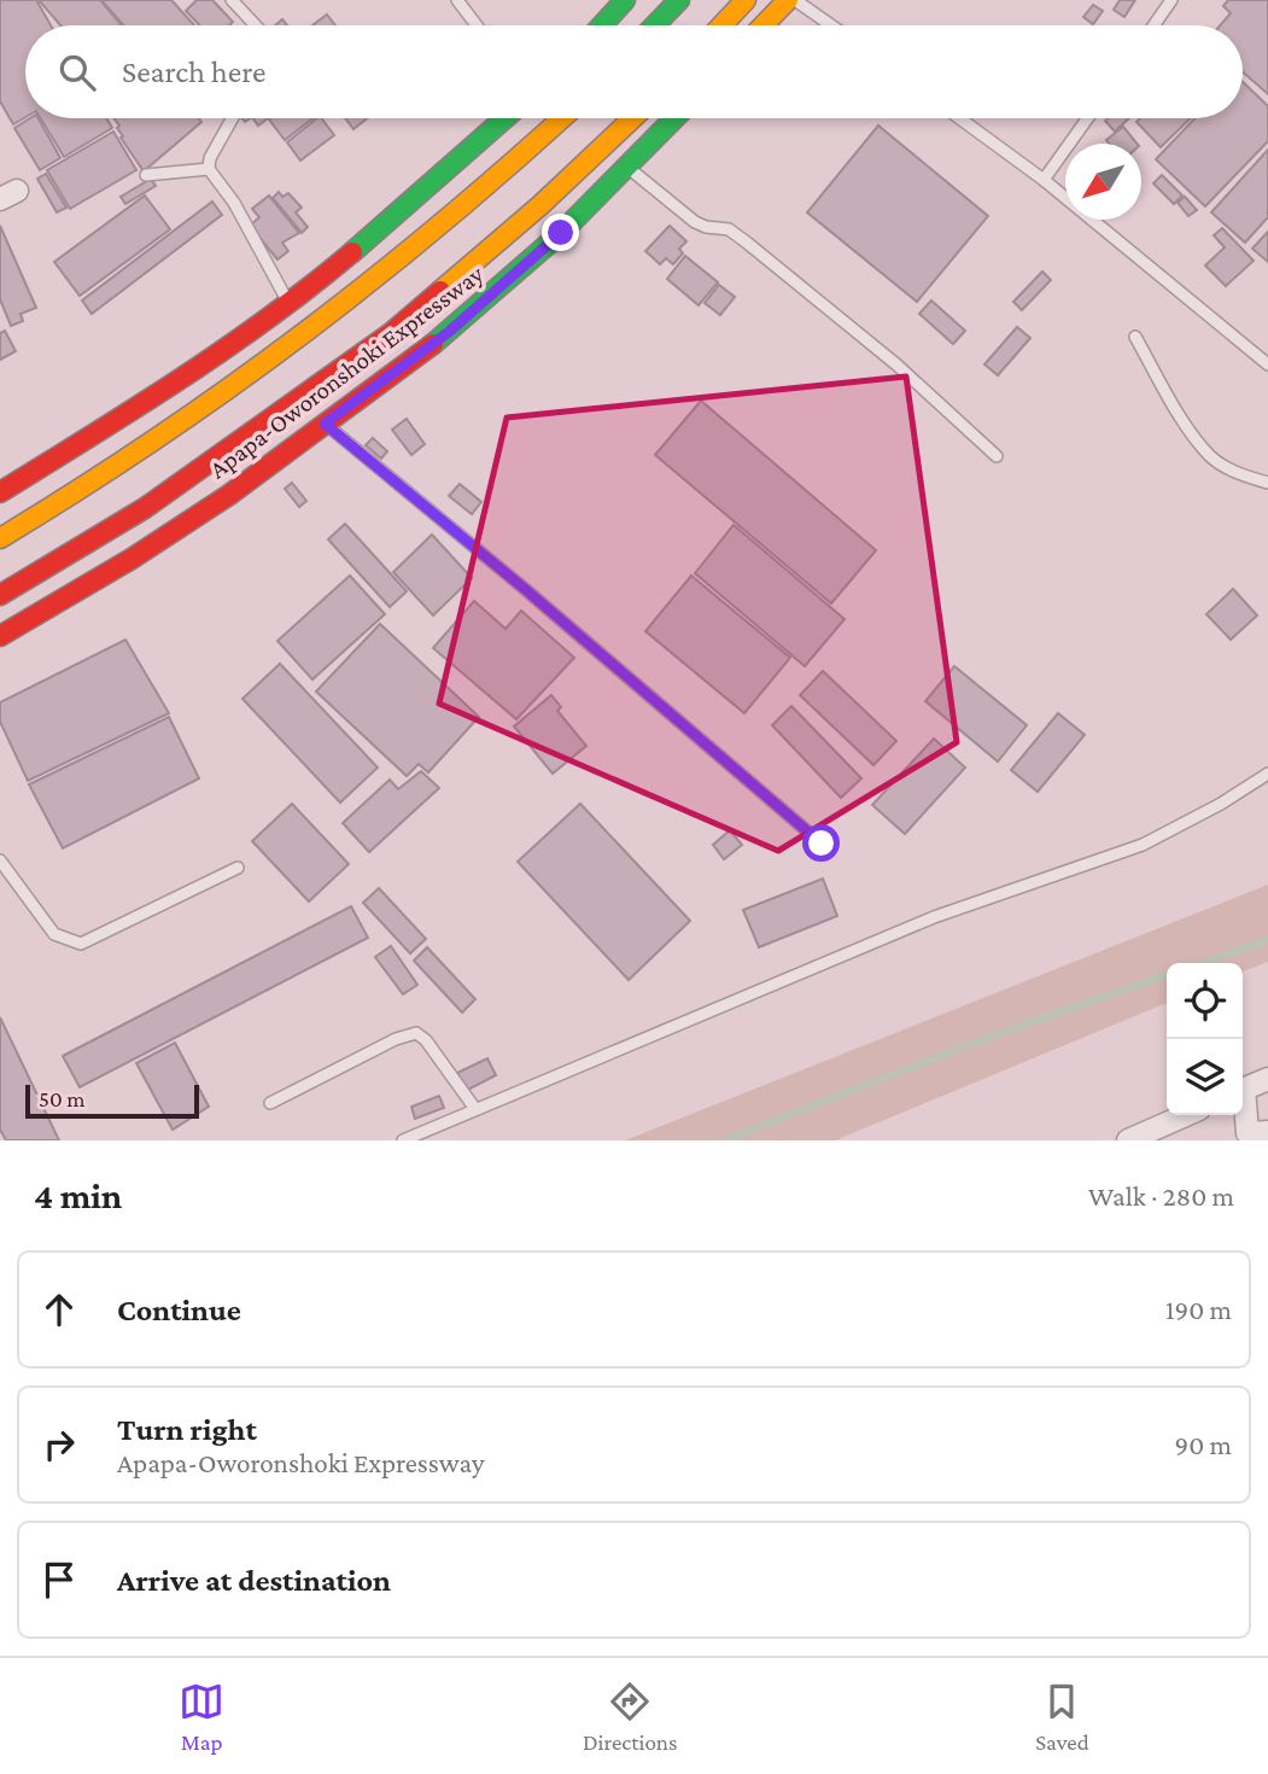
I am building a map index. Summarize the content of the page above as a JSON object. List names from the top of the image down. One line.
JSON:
{"streets":{"main road":["Apapa-Oworonshoki Expressway"]},"scale_bar":"50 m","north":"bottom left","page":{"search":"Search here","scale":"50 m","heading":["4 min","Walk · 280 m"],"list":[["Continue","190 m"],["Turn right","Apapa-Oworonshoki Expressway","90 m"],"Arrive at destination"],"nav":["Map","Directions","Saved"]}}
